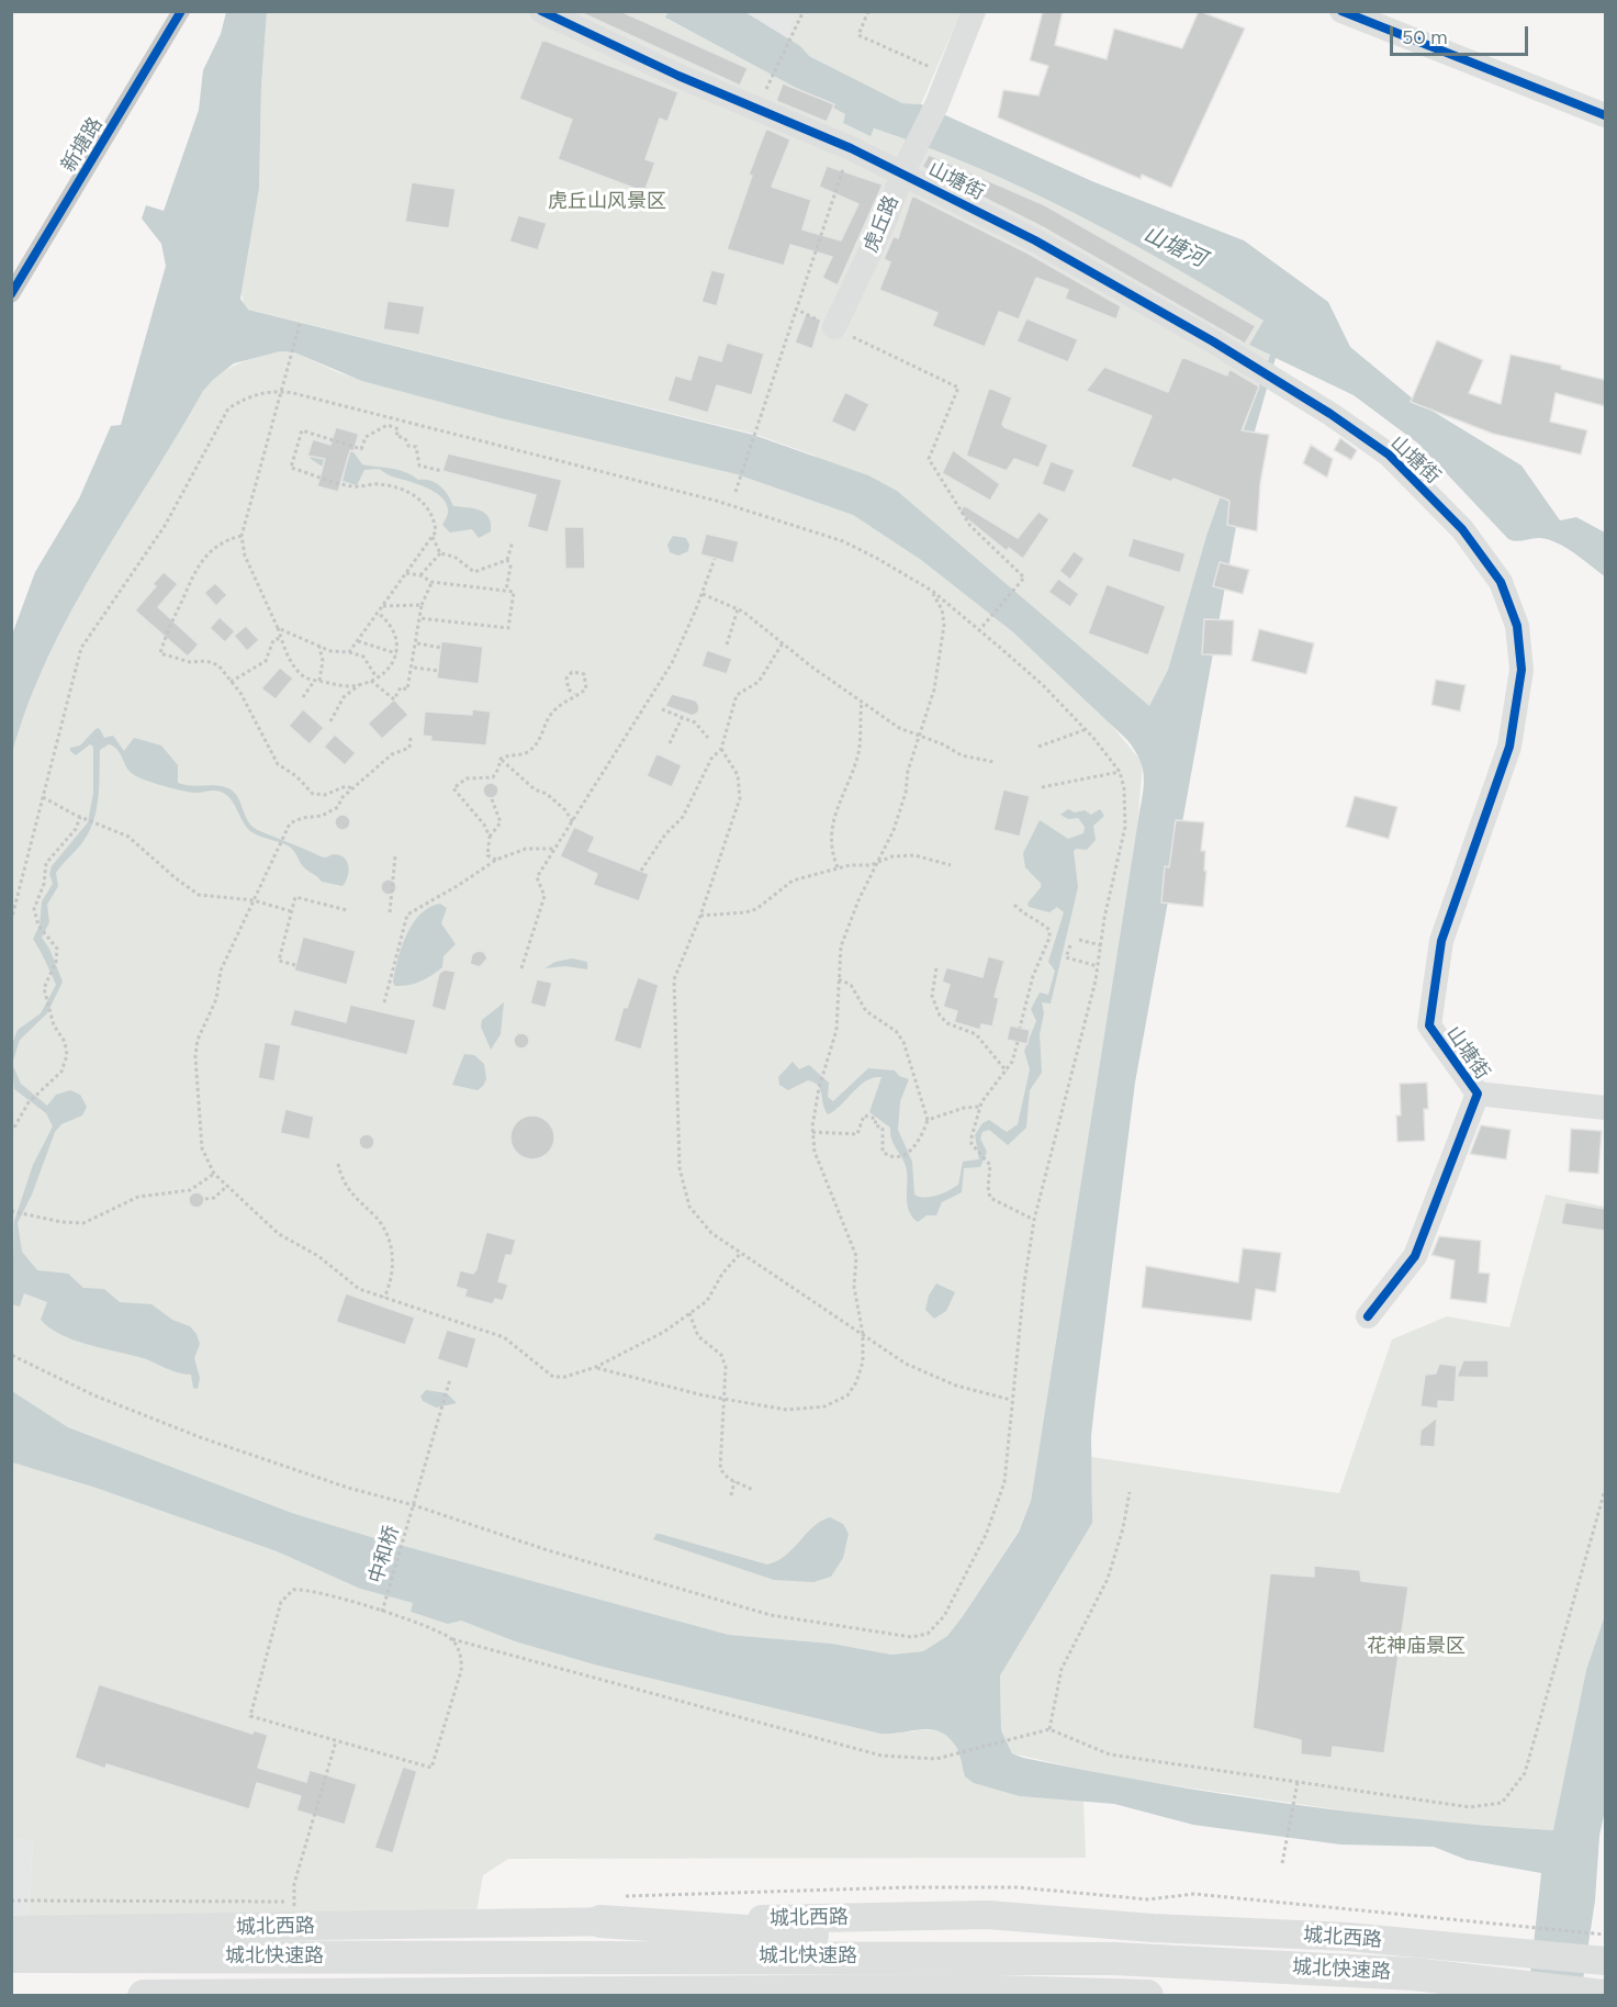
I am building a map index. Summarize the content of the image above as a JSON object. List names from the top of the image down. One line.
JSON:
{"streets":{"highway":["城北快速路"],"main road":["城北西路"],"street":["新塘路","山塘街","虎丘路"],"path":["中和桥"]},"crossings":[["山塘街","虎丘路"],["城北西路","城北快速路"]],"water":["山塘河"],"parks":["虎丘山风景区","花神庙景区"],"scale_bar":"50 m"}
